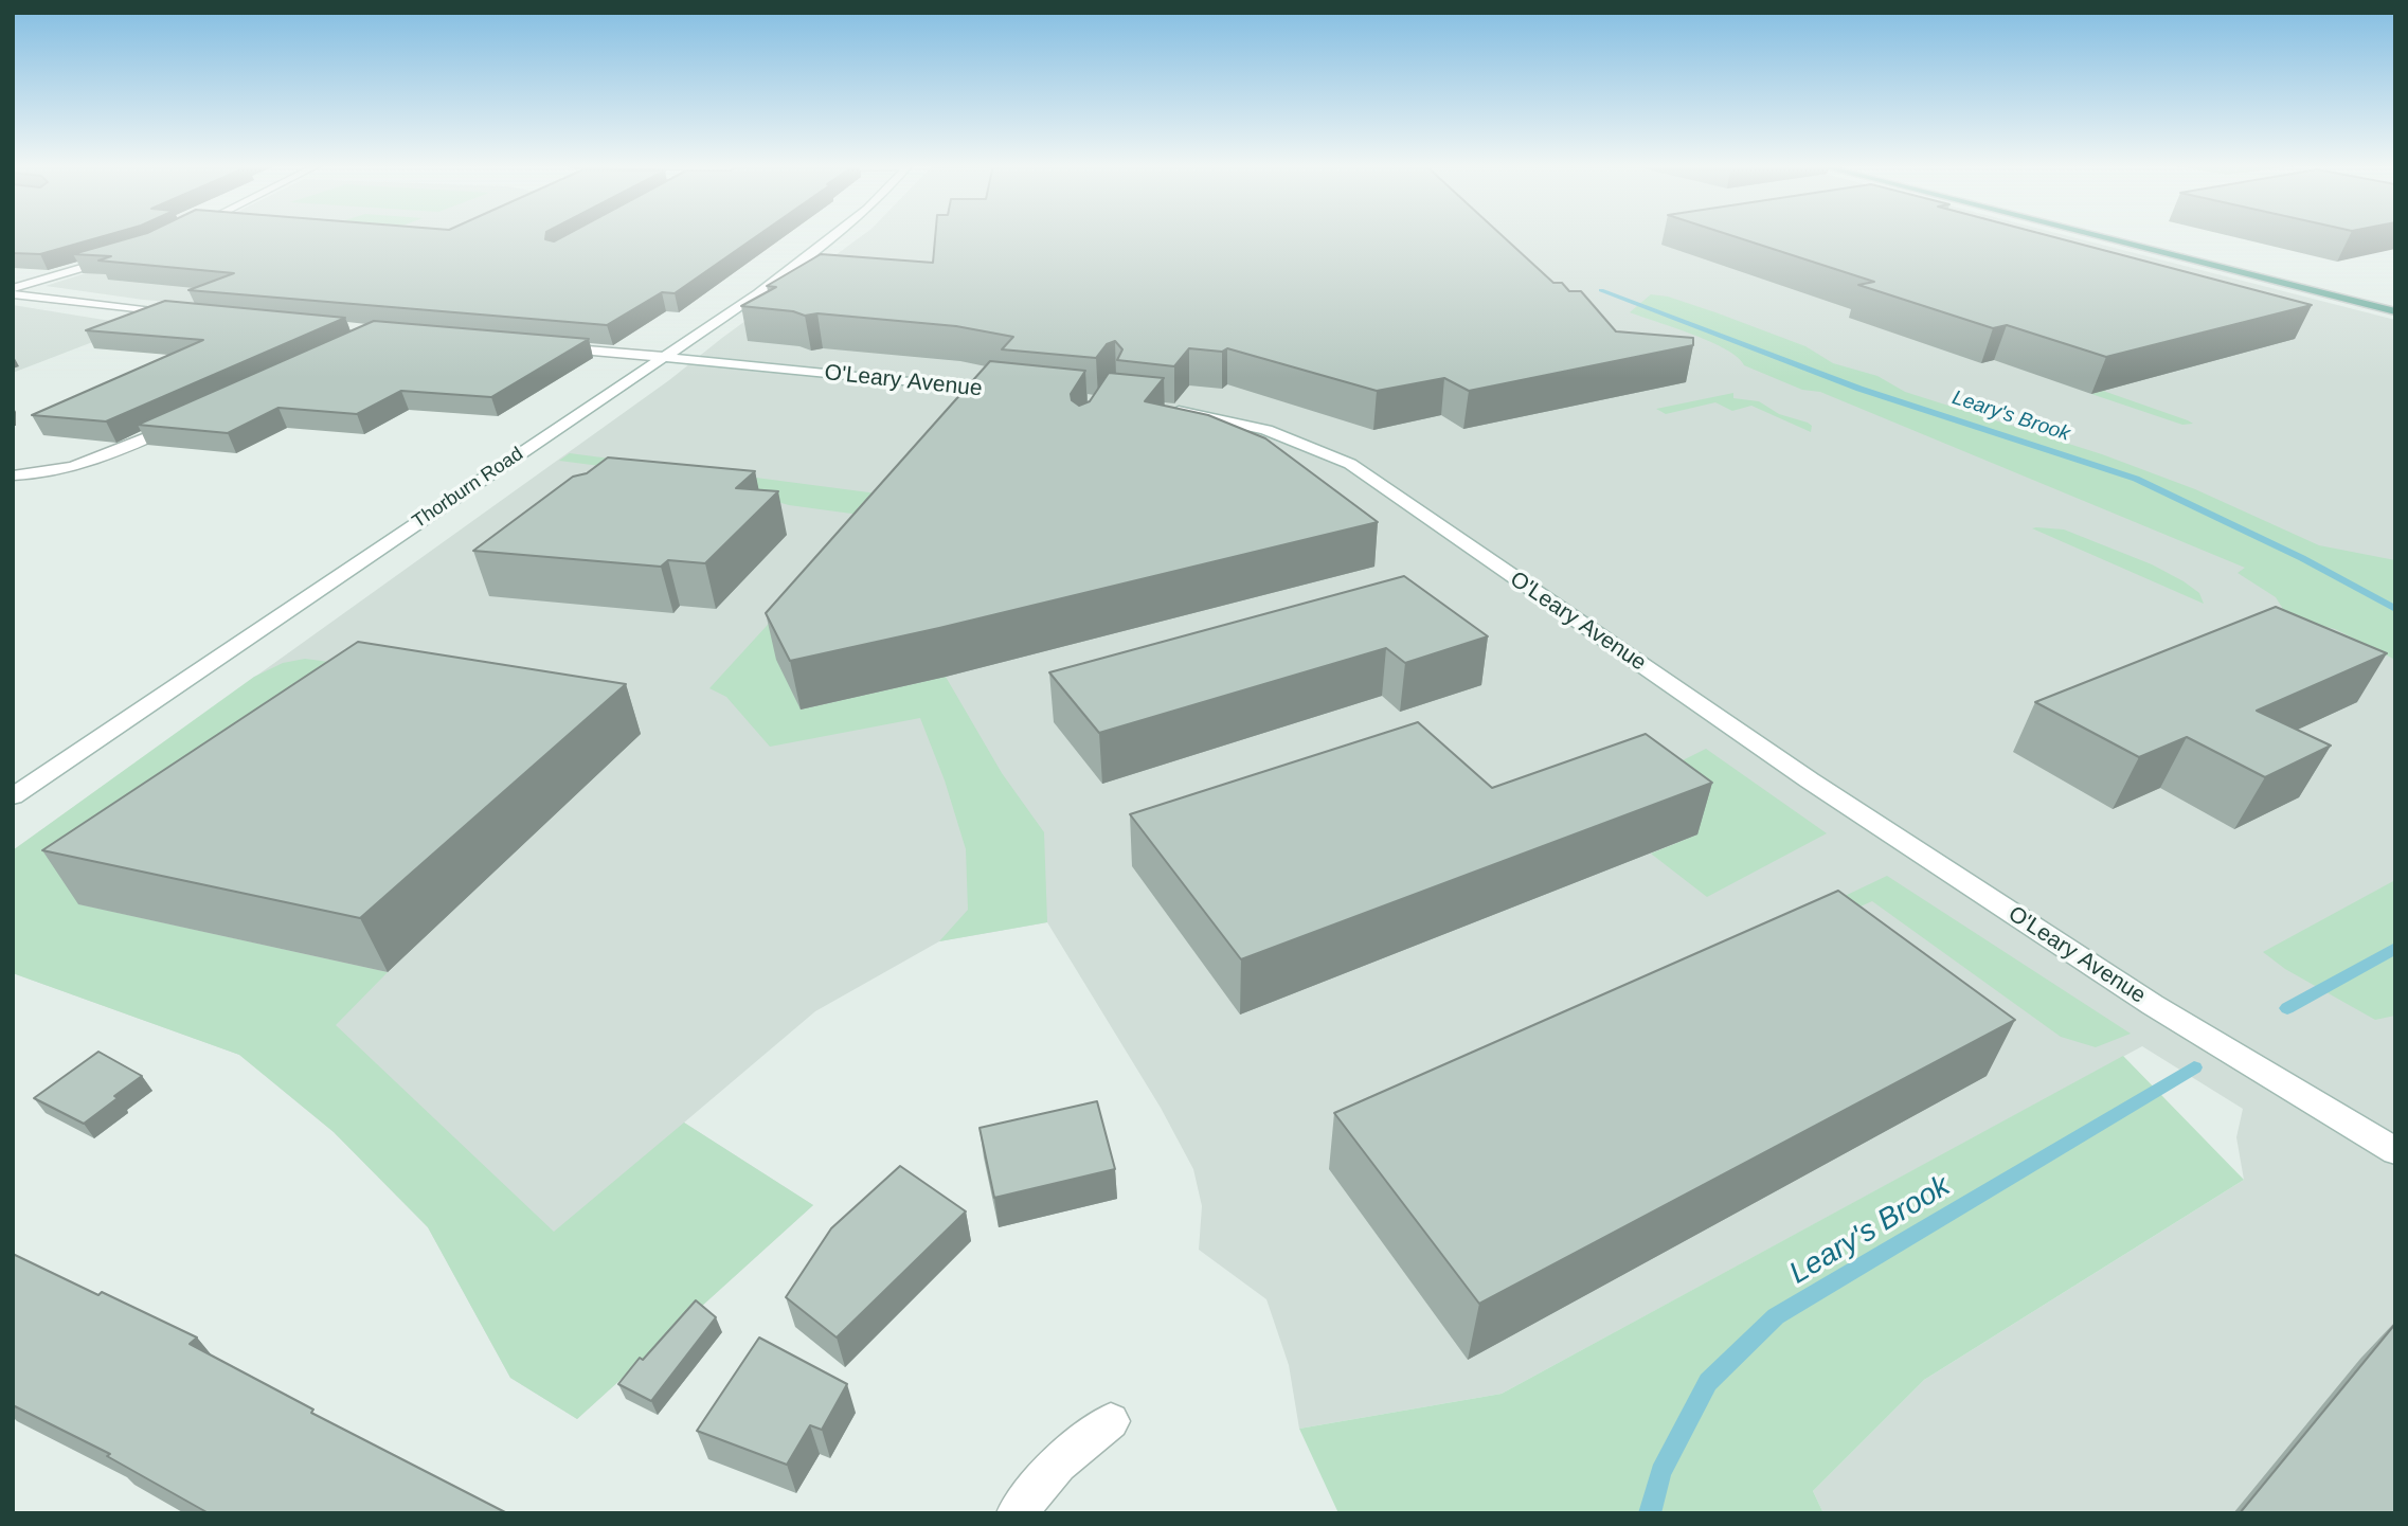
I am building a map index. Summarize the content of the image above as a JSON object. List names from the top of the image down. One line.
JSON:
{"streets":{"street":["O'Leary Avenue","Thorburn Road"]},"crossings":[["O'Leary Avenue","Thorburn Road"]],"water":["Leary's Brook"]}
